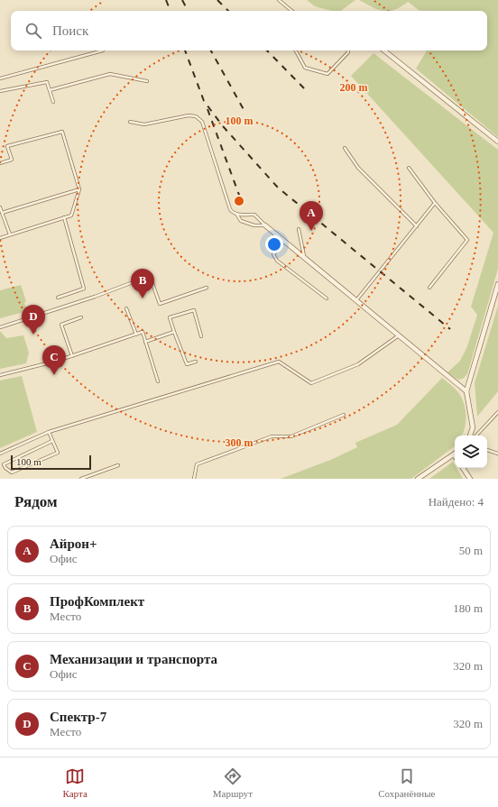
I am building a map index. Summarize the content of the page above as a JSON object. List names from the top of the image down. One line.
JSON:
{"scale_bar":"100 m","page":{"search":"Поиск","pins":["A","B","D","C"],"scale":"100 m","heading":["Рядом","Найдено: 4"],"list":[{"mark":"A","name":"Айрон+","note":"Офис","value":"50 m"},{"mark":"B","name":"ПрофКомплект","note":"Место","value":"180 m"},{"mark":"C","name":"Механизации и транспорта","note":"Офис","value":"320 m"},{"mark":"D","name":"Спектр-7","note":"Место","value":"320 m"}],"nav":["Карта","Маршрут","Сохранённые"]},"rings":["200 m","100 m","300 m"]}
